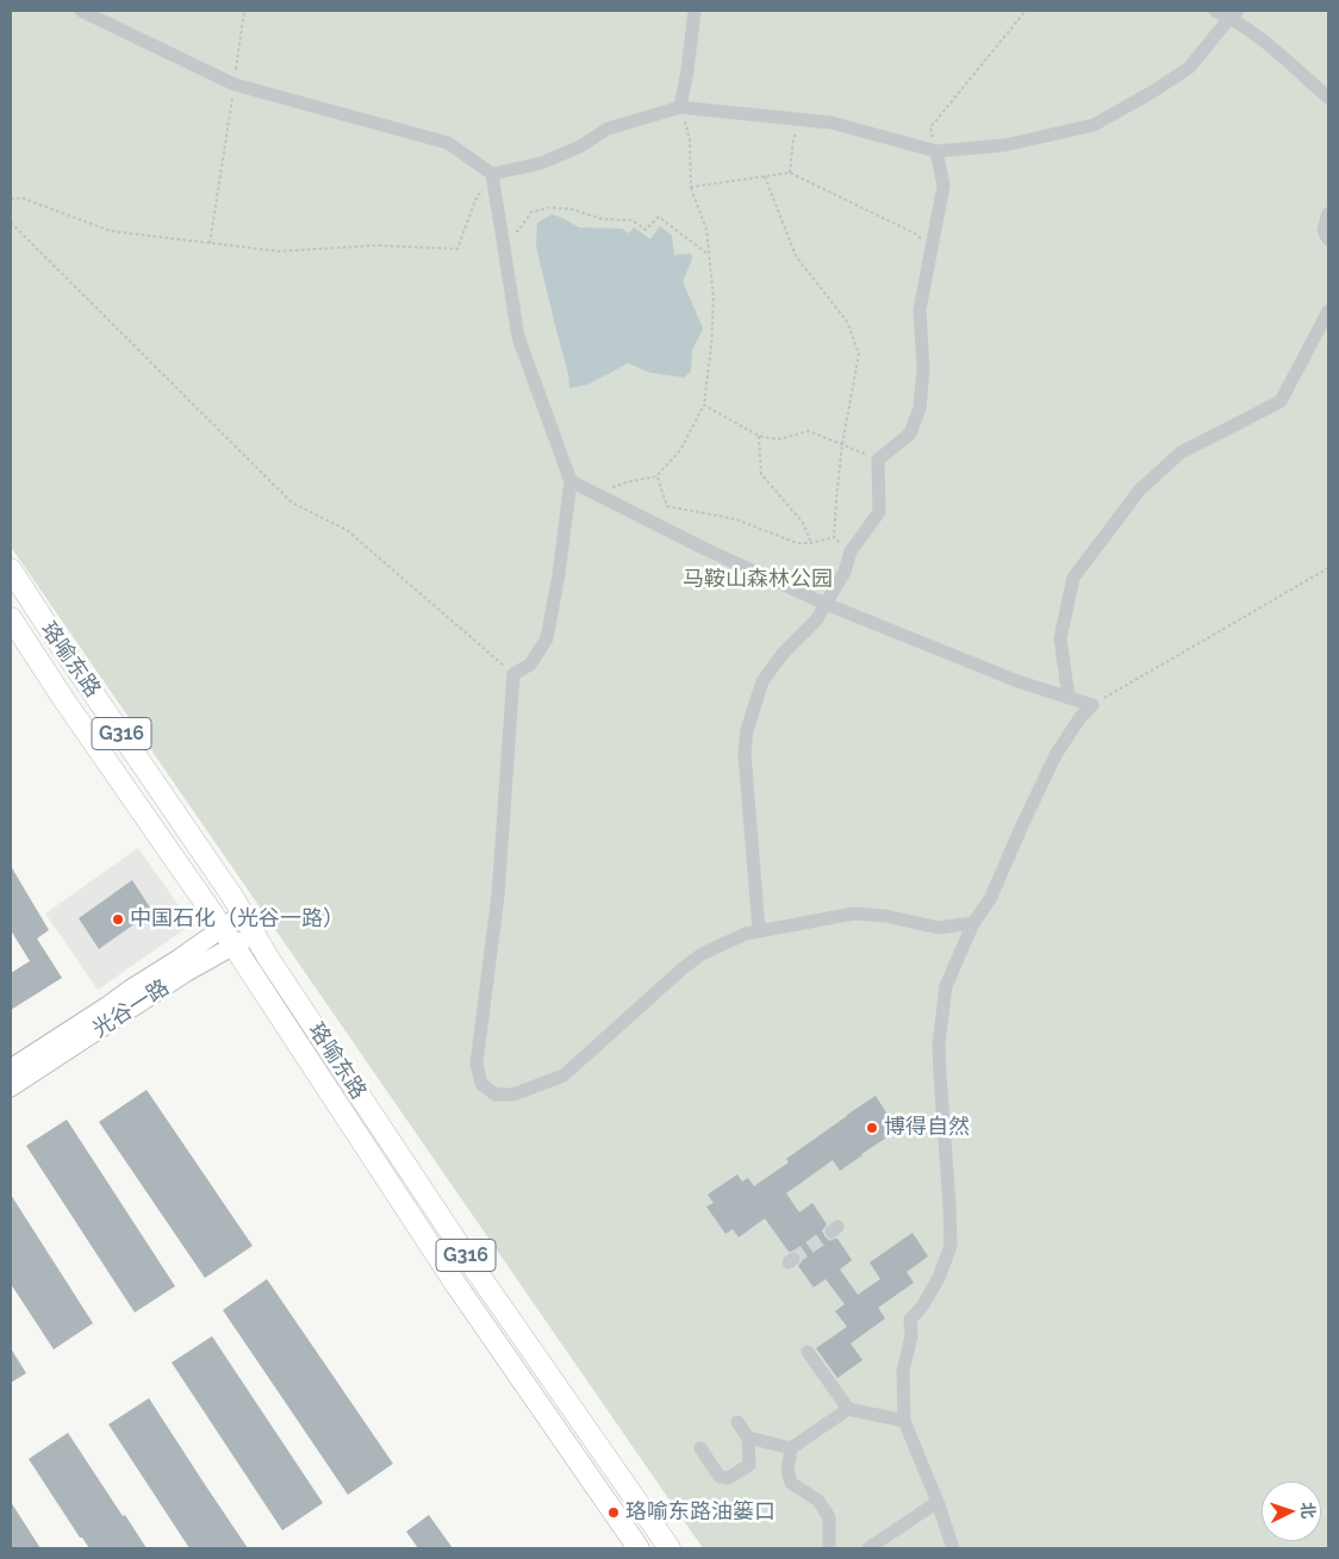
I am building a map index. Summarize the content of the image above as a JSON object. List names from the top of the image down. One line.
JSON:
{"streets":{"highway":["珞喻东路","G316"],"main road":["光谷一路"]},"crossings":[["珞喻东路","光谷一路"]],"parks":["马鞍山森林公园"],"places":["中国石化（光谷一路）","博得自然","珞喻东路油篓口"],"north":"right"}
